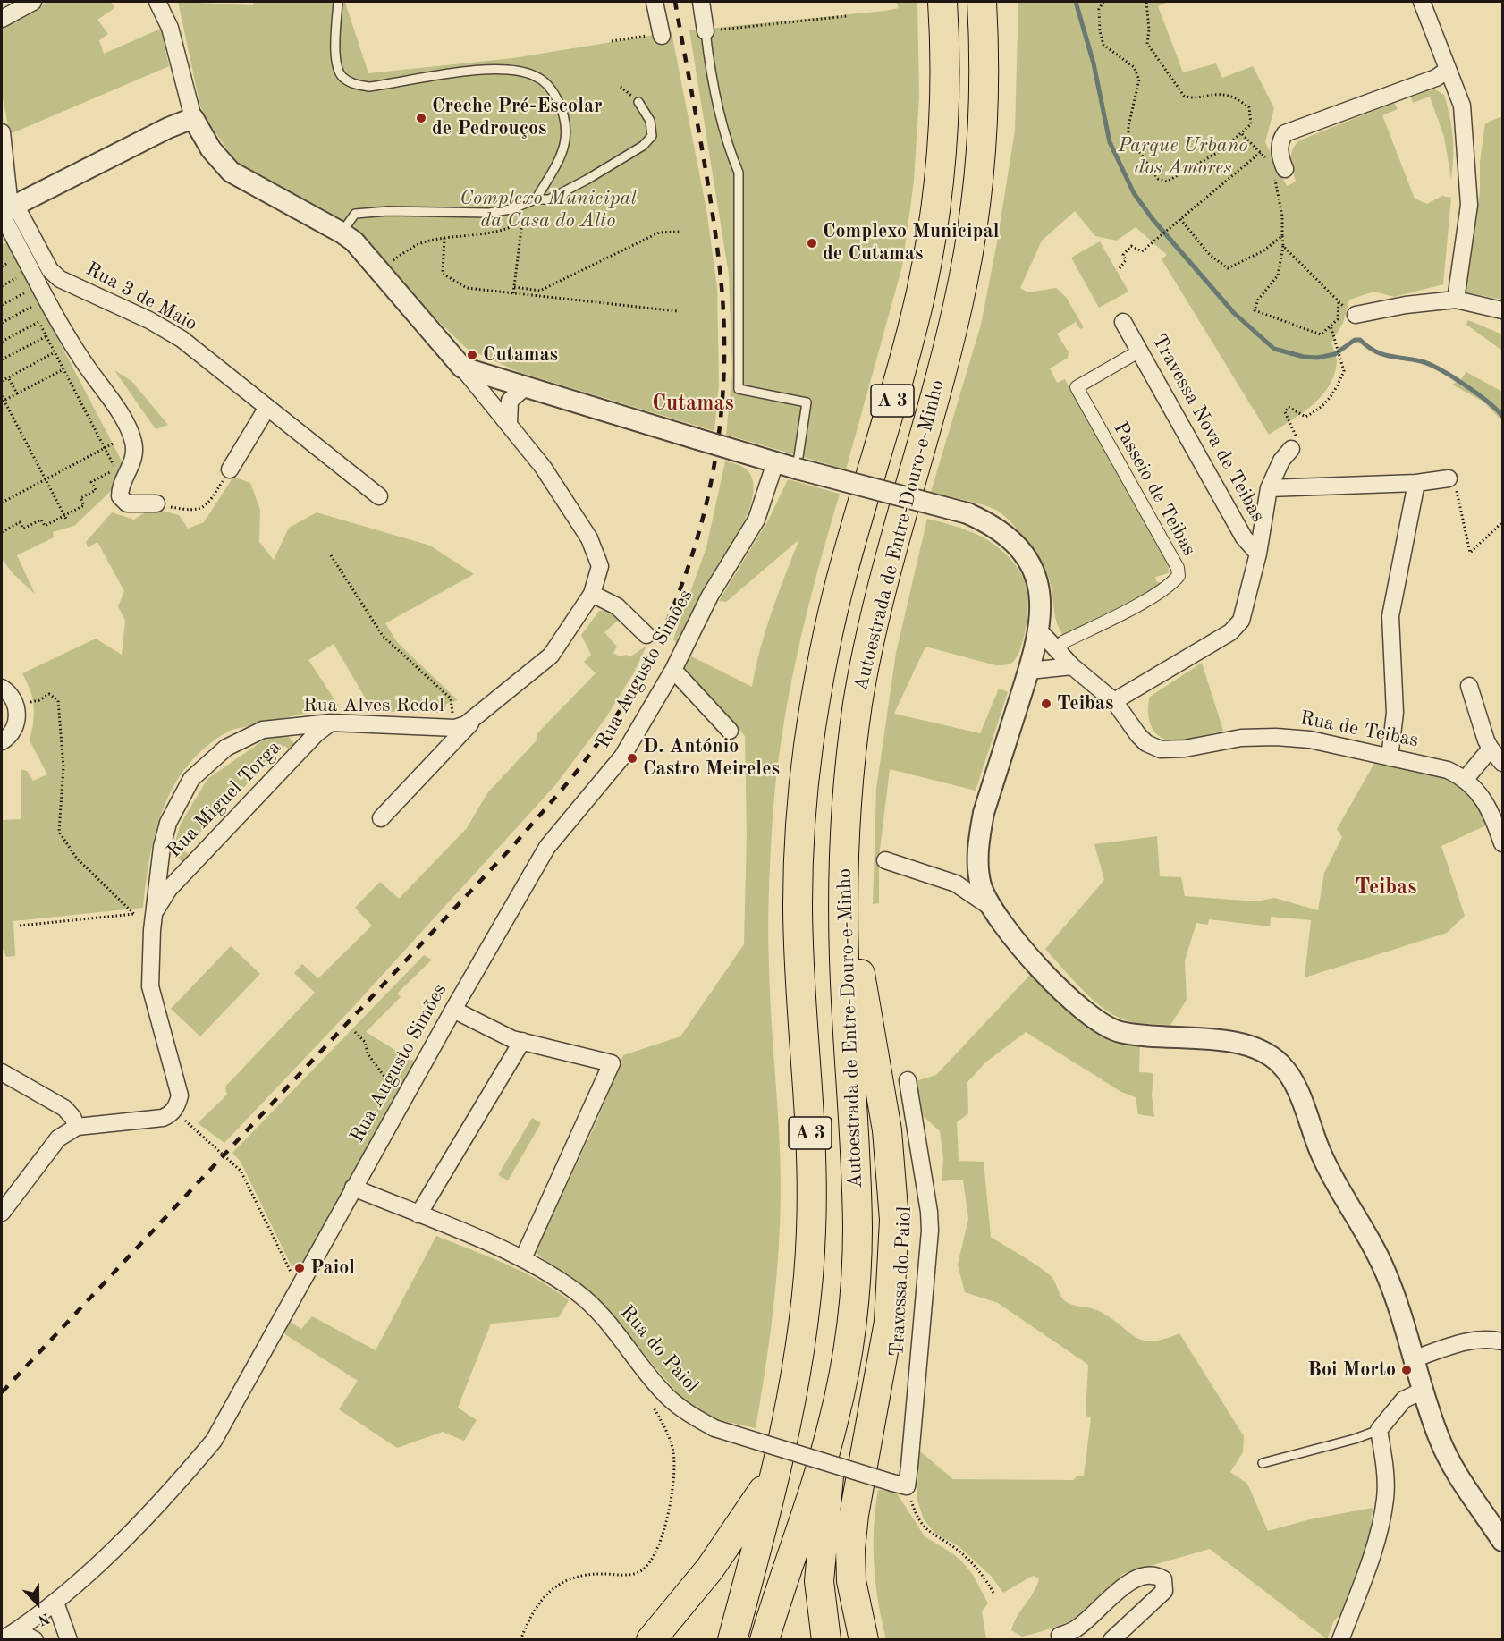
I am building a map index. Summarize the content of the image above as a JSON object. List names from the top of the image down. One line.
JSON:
{"streets":{"highway":["A 3","Autoestrada de Entre-Douro-e-Minho"],"street":["Rua 3 de Maio","Travessa Nova de Teibas","Passeio de Teibas","Rua Augusto Simões","Rua Alves Redol","Rua de Teibas","Rua Miguel Torga","Travessa do Paiol","Rua do Paiol"]},"crossings":[["Travessa Nova de Teibas","Passeio de Teibas"],["Passeio de Teibas","Rua de Teibas"],["Rua Augusto Simões","Rua do Paiol"],["Rua Alves Redol","Rua Miguel Torga"],["Travessa do Paiol","Rua do Paiol"]],"districts":["Cutamas","Teibas"],"parks":["Parque Urbano dos Amores","Complexo Municipal da Casa do Alto"],"places":["Creche Pré-Escolar de Pedrouços","Complexo Municipal de Cutamas","Cutamas","Teibas","D. António Castro Meireles","Paiol","Boi Morto"],"north":"bottom"}
